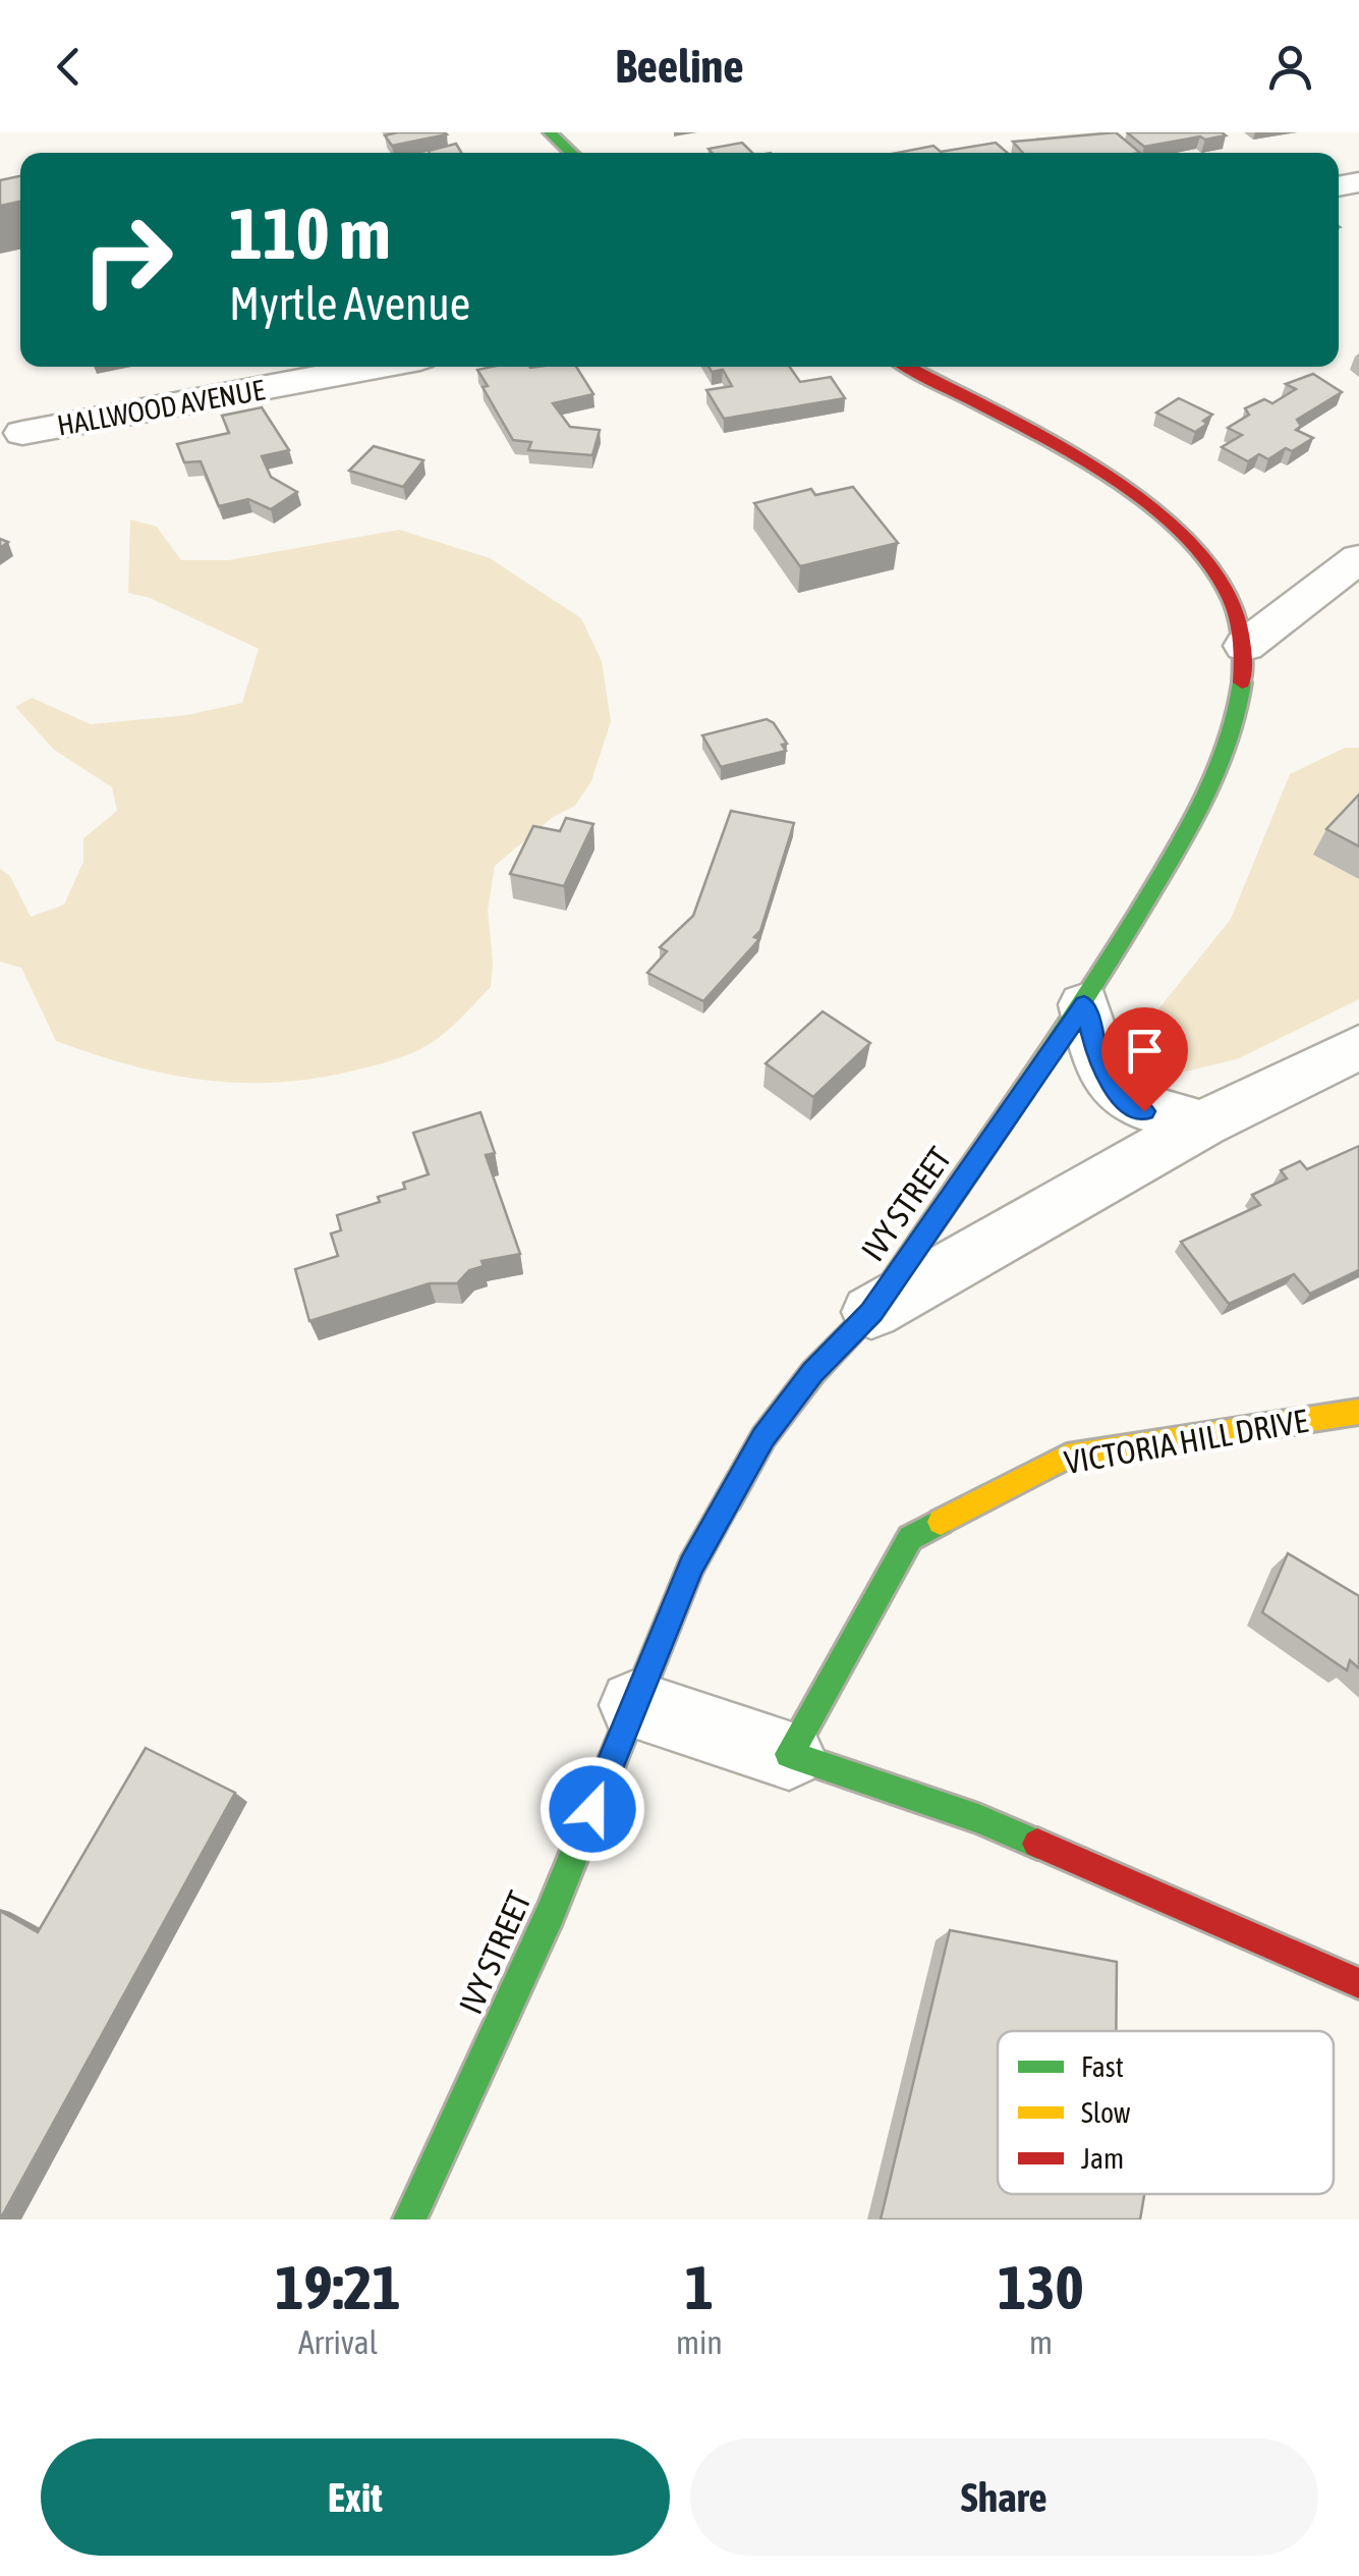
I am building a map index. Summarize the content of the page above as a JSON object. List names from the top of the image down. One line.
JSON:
{"streets":{"street":["HALLWOOD AVENUE","IVY STREET","VICTORIA HILL DRIVE"]},"legend":["Fast","Slow","Jam"],"page":{"header":"Beeline","turn":["110 m","Myrtle Avenue"],"eta":["19:21","Arrival","1","min","130","m"],"buttons":["Exit","Share"]}}
